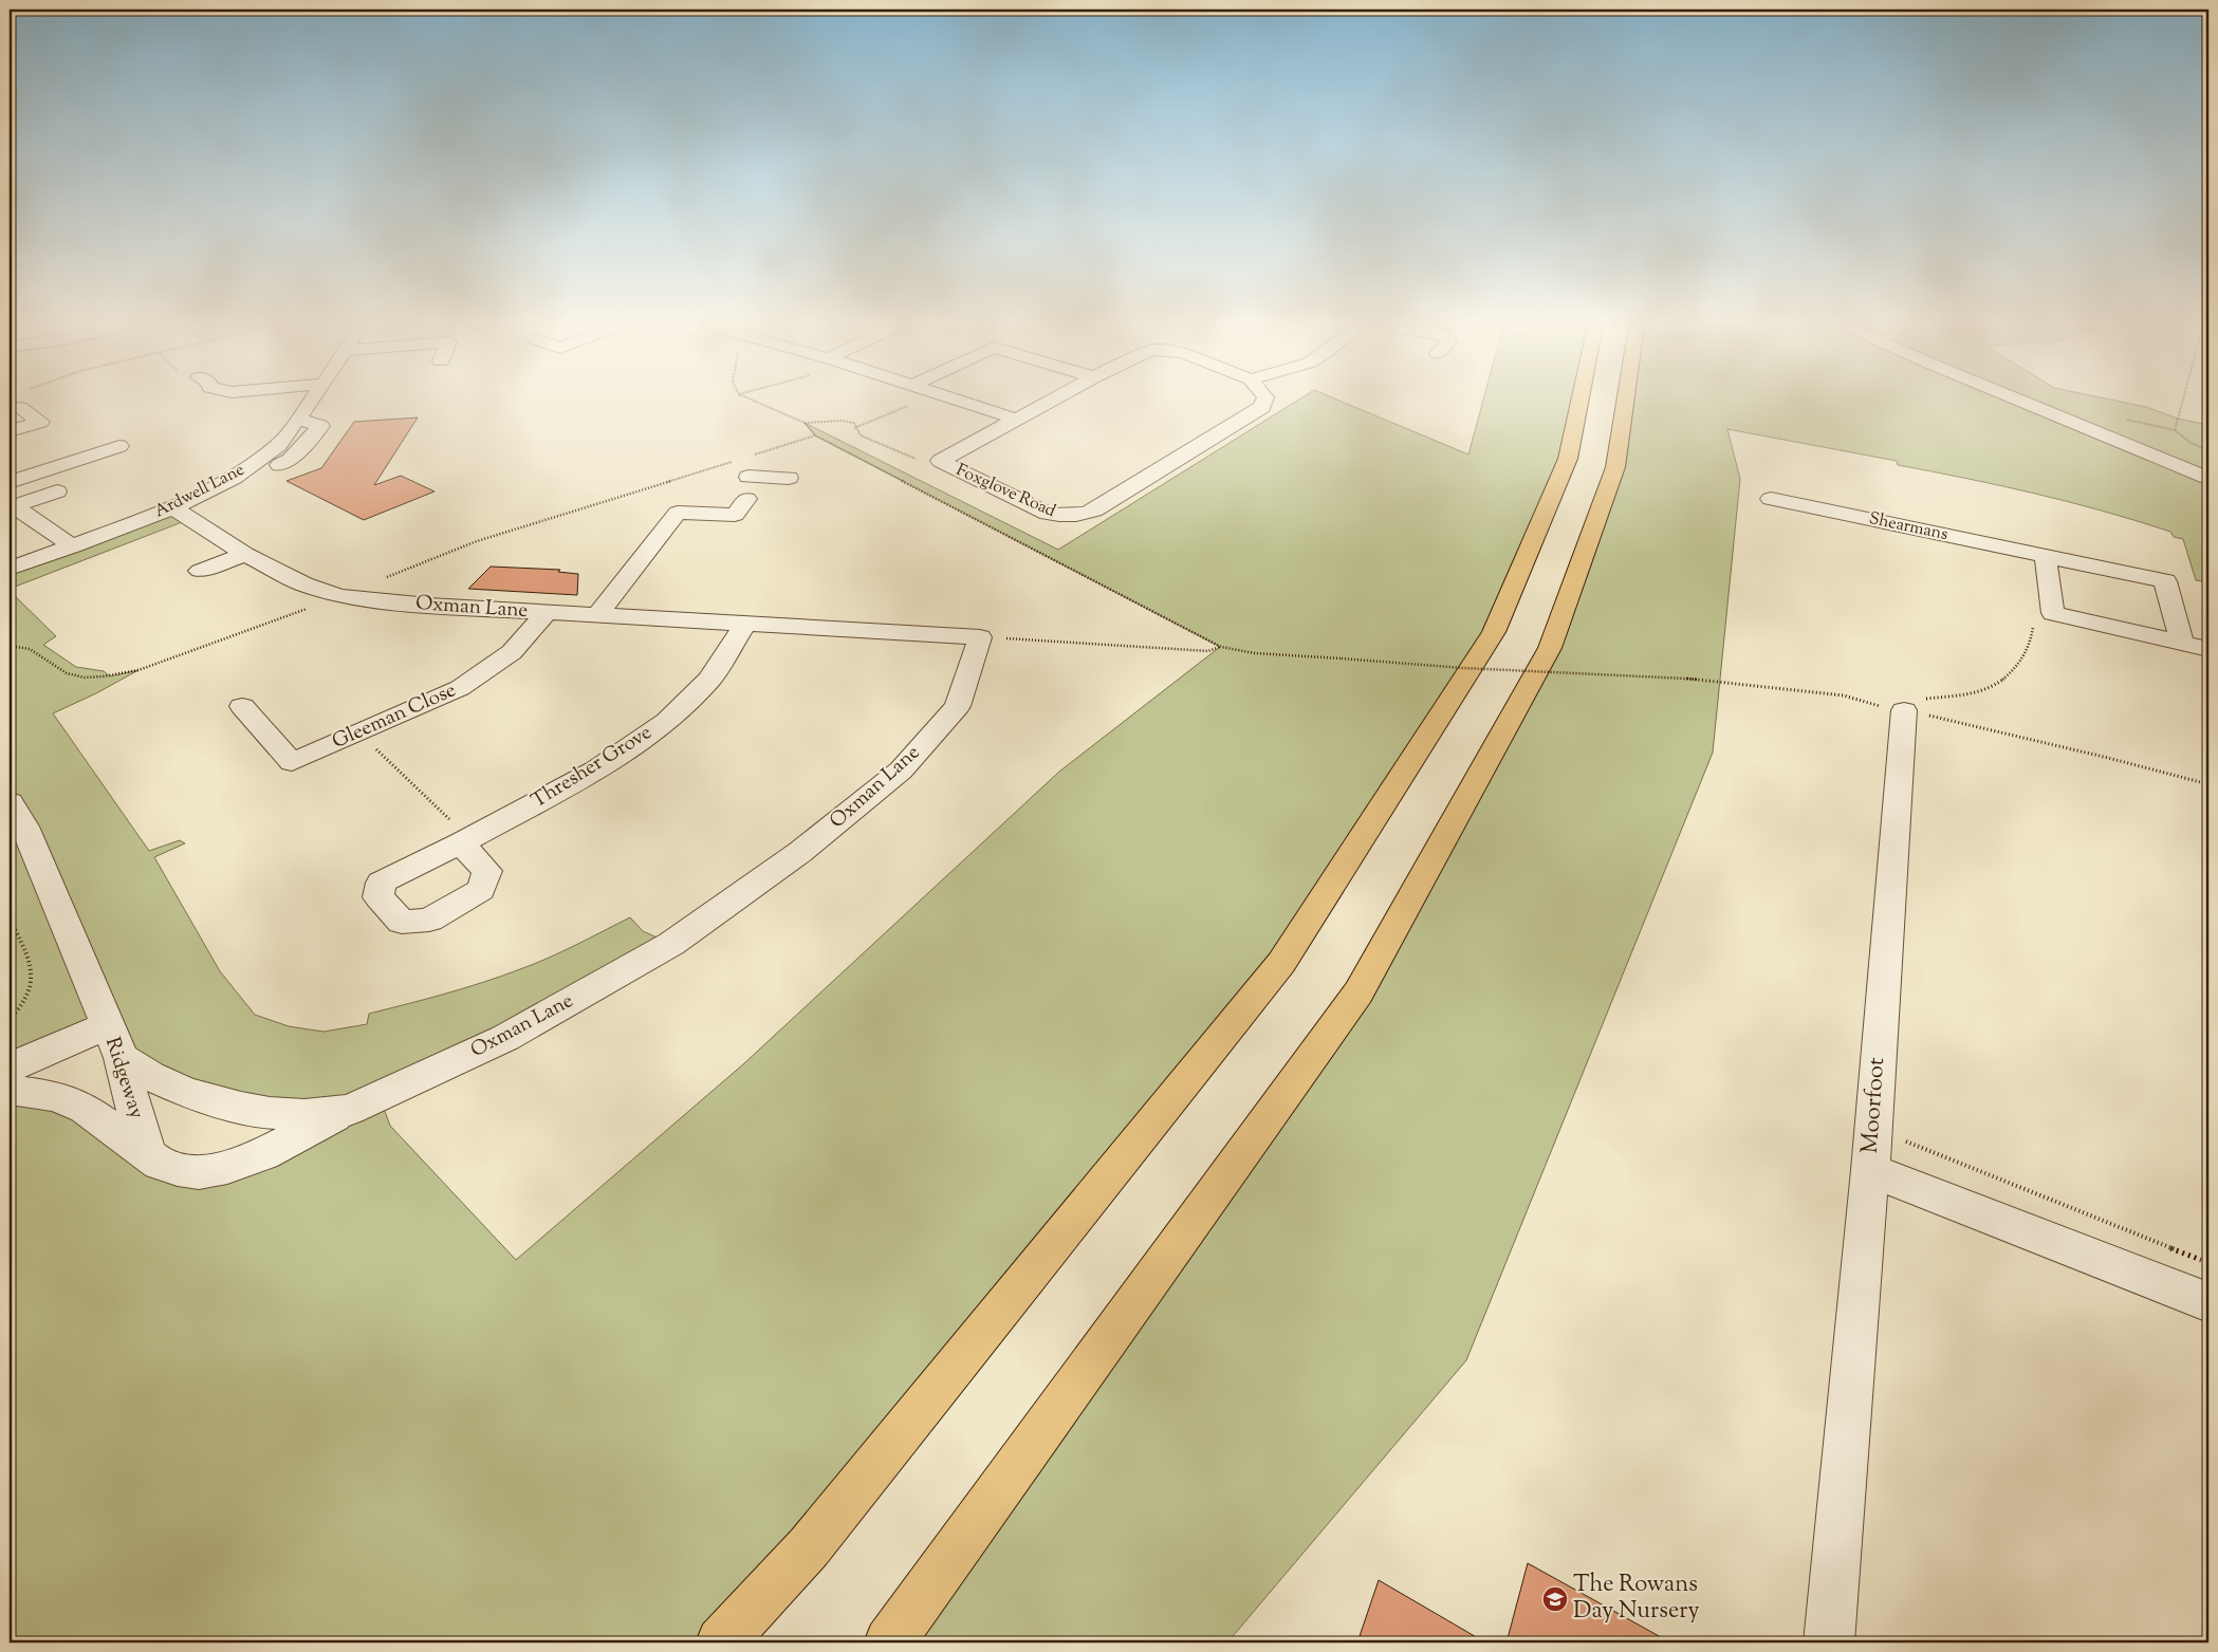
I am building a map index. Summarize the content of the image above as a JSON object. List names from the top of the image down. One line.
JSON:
{"streets":{"street":["Ardwell Lane","Foxglove Road","Shearmans","Oxman Lane","Gleeman Close","Thresher Grove","Ridgeway","Moorfoot"]},"crossings":[["Ardwell Lane","Oxman Lane"],["Oxman Lane","Gleeman Close"],["Oxman Lane","Thresher Grove"],["Oxman Lane","Ridgeway"]],"places":{"school or university":["The Rowans Day Nursery"]}}
